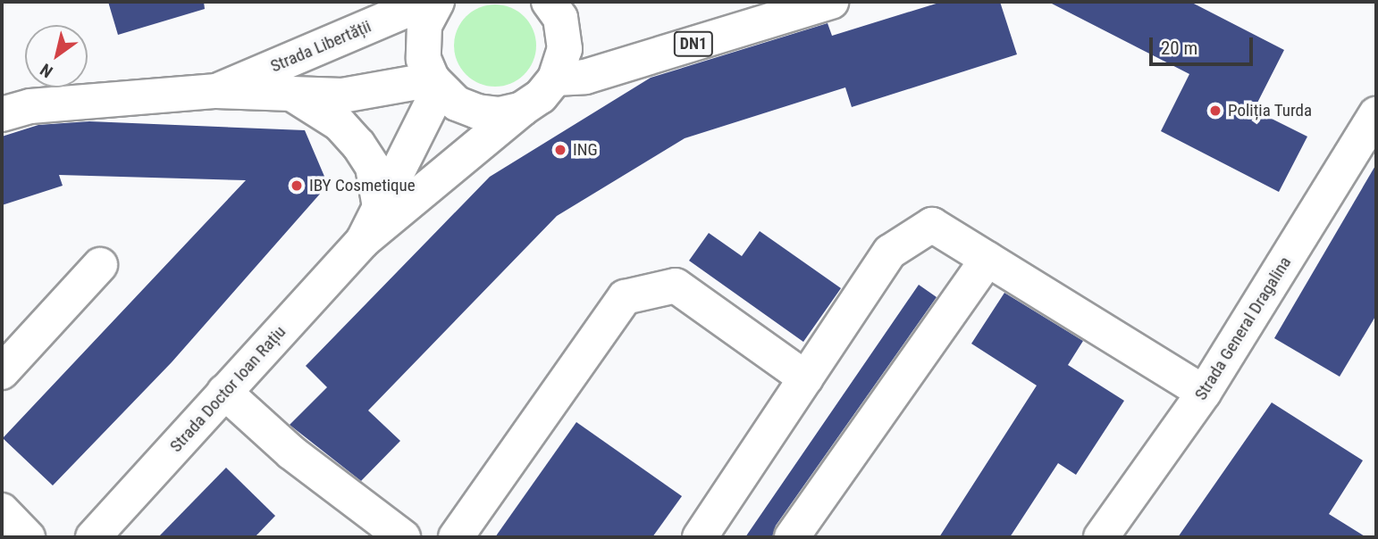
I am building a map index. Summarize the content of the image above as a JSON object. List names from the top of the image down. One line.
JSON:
{"streets":{"main road":["DN1","Strada Libertății","Strada General Dragalina","Strada Doctor Ioan Rațiu"]},"crossings":[["DN1","Strada Doctor Ioan Rațiu"],["Strada Libertății","Strada Doctor Ioan Rațiu"]],"places":["Poliția Turda","ING","IBY Cosmetique"],"scale_bar":"20 m","north":"bottom left"}
